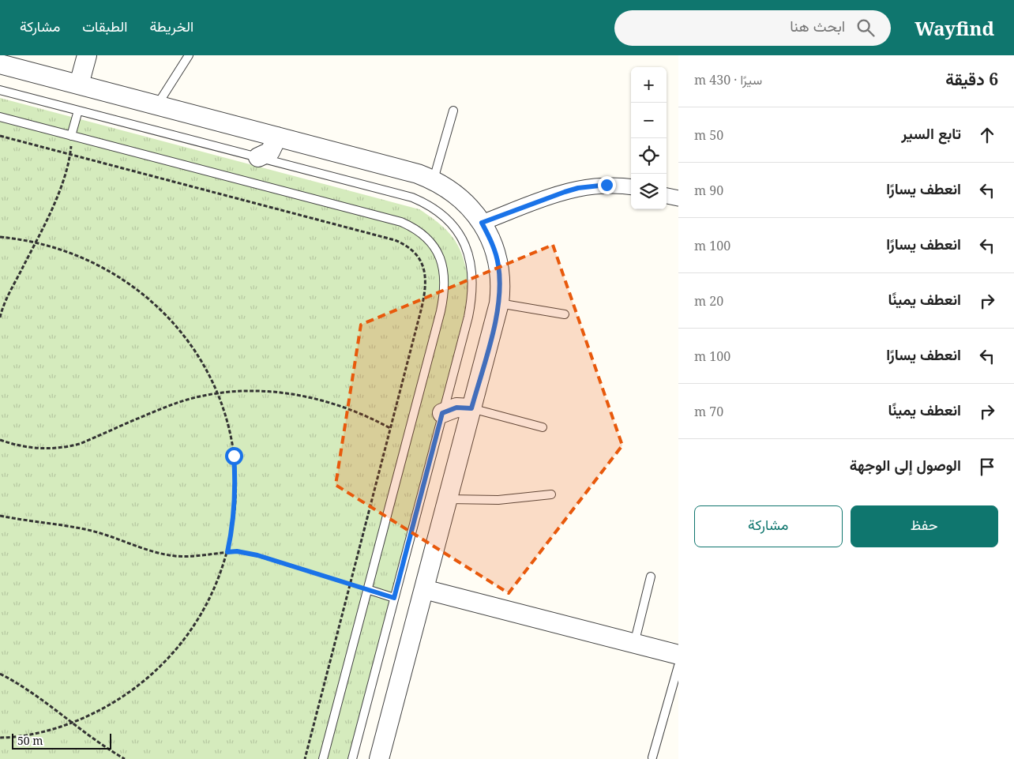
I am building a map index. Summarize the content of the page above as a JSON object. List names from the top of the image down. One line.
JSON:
{"scale_bar":"50 m","page":{"header":"Wayfind","search":"ابحث هنا","nav":["الخريطة","الطبقات","مشاركة"],"heading":["6 دقيقة","سيرًا · 430 m"],"map_buttons":["+","−"],"list":[["تابع السير","50 m"],["انعطف يسارًا","90 m"],["انعطف يسارًا","100 m"],["انعطف يمينًا","20 m"],["انعطف يسارًا","100 m"],["انعطف يمينًا","70 m"],"الوصول إلى الوجهة"],"buttons":["حفظ","مشاركة"],"scale":"50 m"}}
